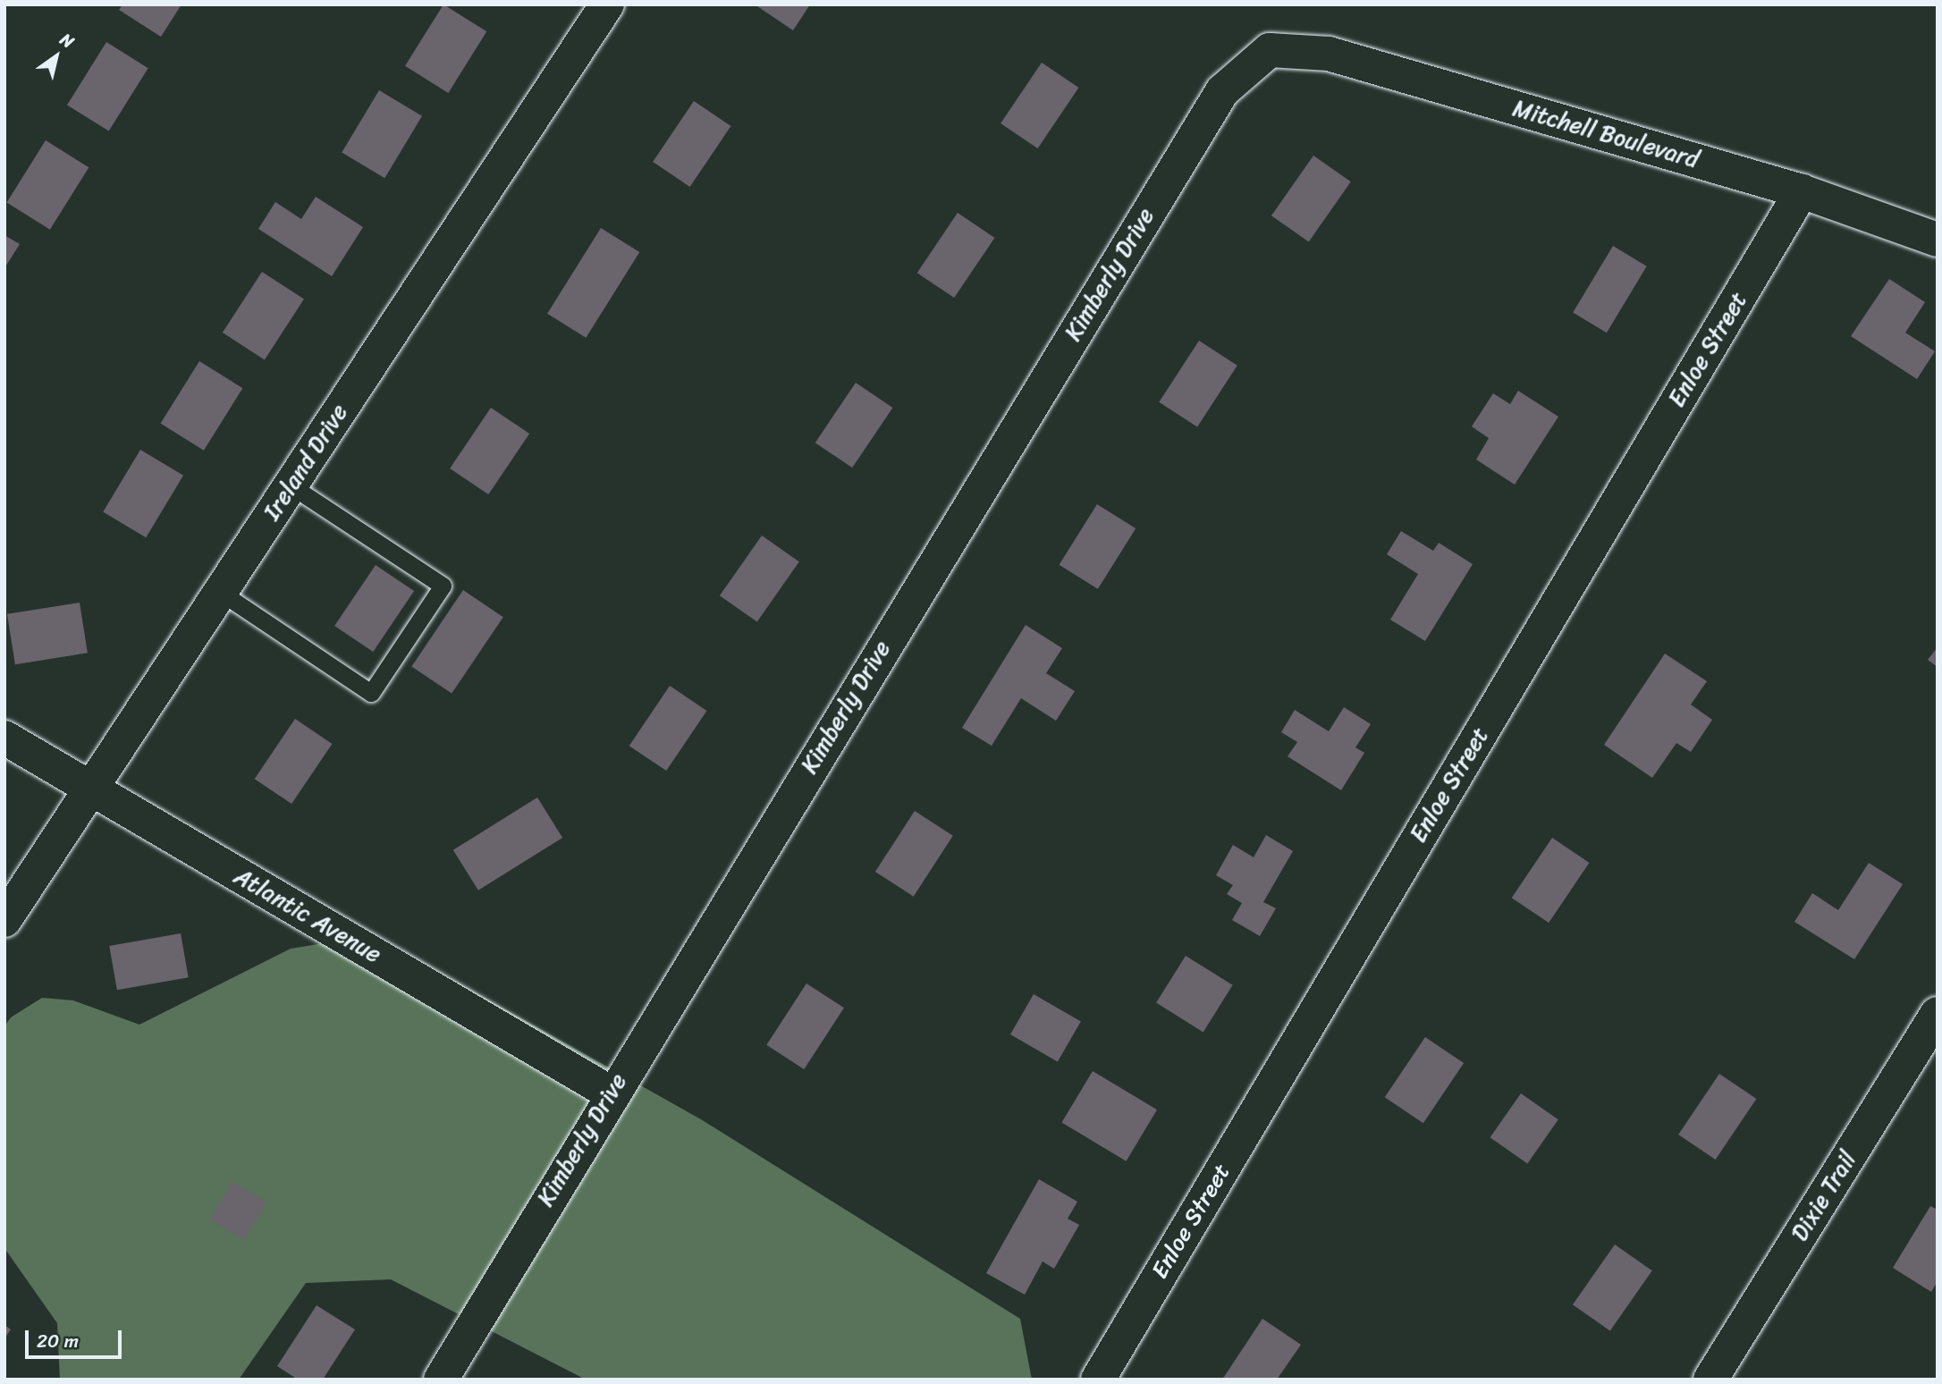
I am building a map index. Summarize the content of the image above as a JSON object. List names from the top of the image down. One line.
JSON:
{"streets":{"street":["Mitchell Boulevard","Kimberly Drive","Enloe Street","Ireland Drive","Atlantic Avenue","Dixie Trail"]},"crossings":[["Mitchell Boulevard","Kimberly Drive"],["Mitchell Boulevard","Enloe Street"],["Kimberly Drive","Atlantic Avenue"],["Ireland Drive","Atlantic Avenue"]],"scale_bar":"20 m","north":"top right"}
